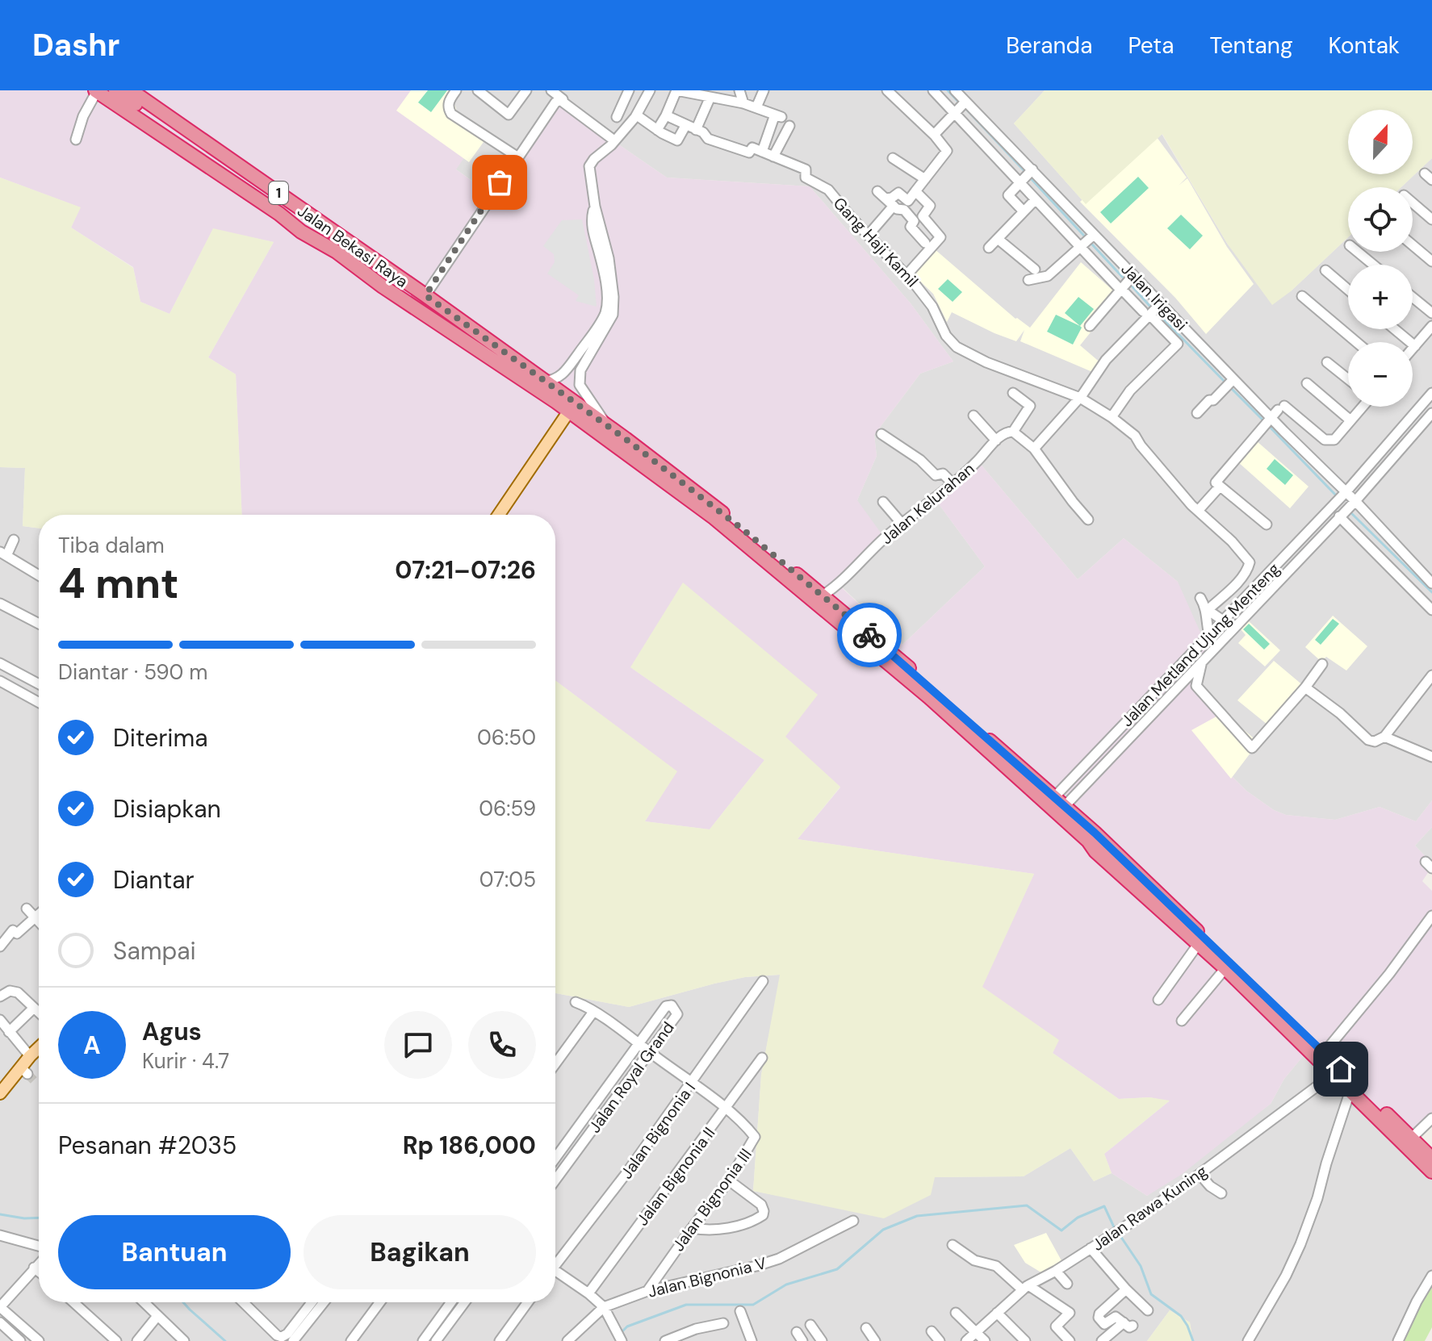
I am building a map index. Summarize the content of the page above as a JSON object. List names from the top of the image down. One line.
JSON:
{"streets":{"highway":["1","Jalan Bekasi Raya"],"street":["Gang Haji Kamil","Jalan Irigasi","Jalan Kelurahan","Jalan Metland Ujung Menteng","Jalan Royal Grand","Jalan Bignonia I","Jalan Bignonia II","Jalan Bignonia III","Jalan Rawa Kuning","Jalan Bignonia V"]},"crossings":[["Jalan Bekasi Raya","Jalan Kelurahan"],["Jalan Bekasi Raya","Jalan Metland Ujung Menteng"],["Jalan Bekasi Raya","Jalan Rawa Kuning"],["Jalan Irigasi","Jalan Metland Ujung Menteng"],["Jalan Royal Grand","Jalan Bignonia III"],["Jalan Bignonia I","Jalan Bignonia III"],["Jalan Bignonia II","Jalan Bignonia III"],["Jalan Bignonia III","Jalan Bignonia V"]],"north":"top","page":{"header":"Dashr","nav":["Beranda","Peta","Tentang","Kontak"],"map_buttons":["+","−"],"heading":["4 mnt","Tiba dalam","07:21–07:26"],"panel":["Agus","Kurir · 4.7","Pesanan #2035","Rp 186,000"],"bar":"Diantar · 590 m","list":[["Diterima","06:50"],["Disiapkan","06:59"],["Diantar","07:05"],"Sampai"],"round":"A","buttons":["Bantuan","Bagikan"]}}
